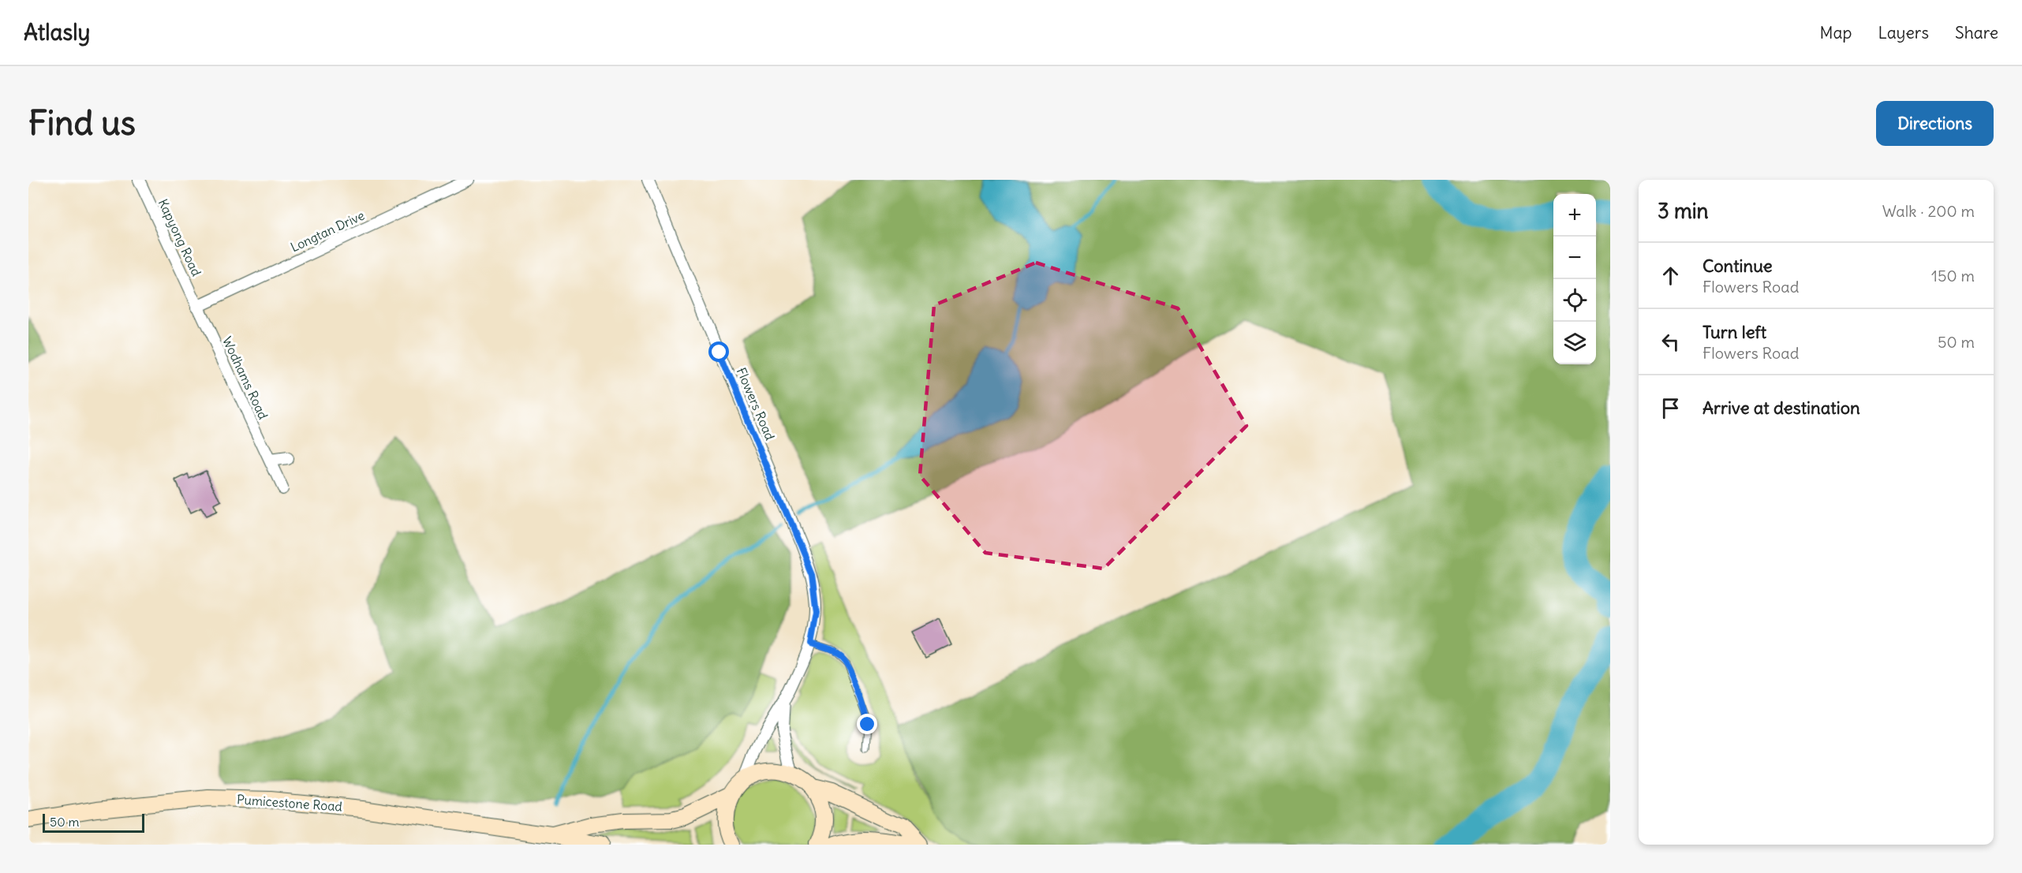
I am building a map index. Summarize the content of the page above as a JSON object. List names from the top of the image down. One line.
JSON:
{"streets":{"main road":["Pumicestone Road"],"street":["Longtan Drive","Kapyong Road","Wodhams Road","Flowers Road"]},"crossings":[["Longtan Drive","Kapyong Road"],["Longtan Drive","Wodhams Road"],["Kapyong Road","Wodhams Road"]],"scale_bar":"50 m","page":{"header":"Atlasly","nav":["Map","Layers","Share"],"buttons":"Directions","title":"Find us","heading":["3 min","Walk · 200 m"],"map_buttons":["+","−"],"list":[["Continue","Flowers Road","150 m"],["Turn left","Flowers Road","50 m"],"Arrive at destination"],"scale":"50 m"}}
